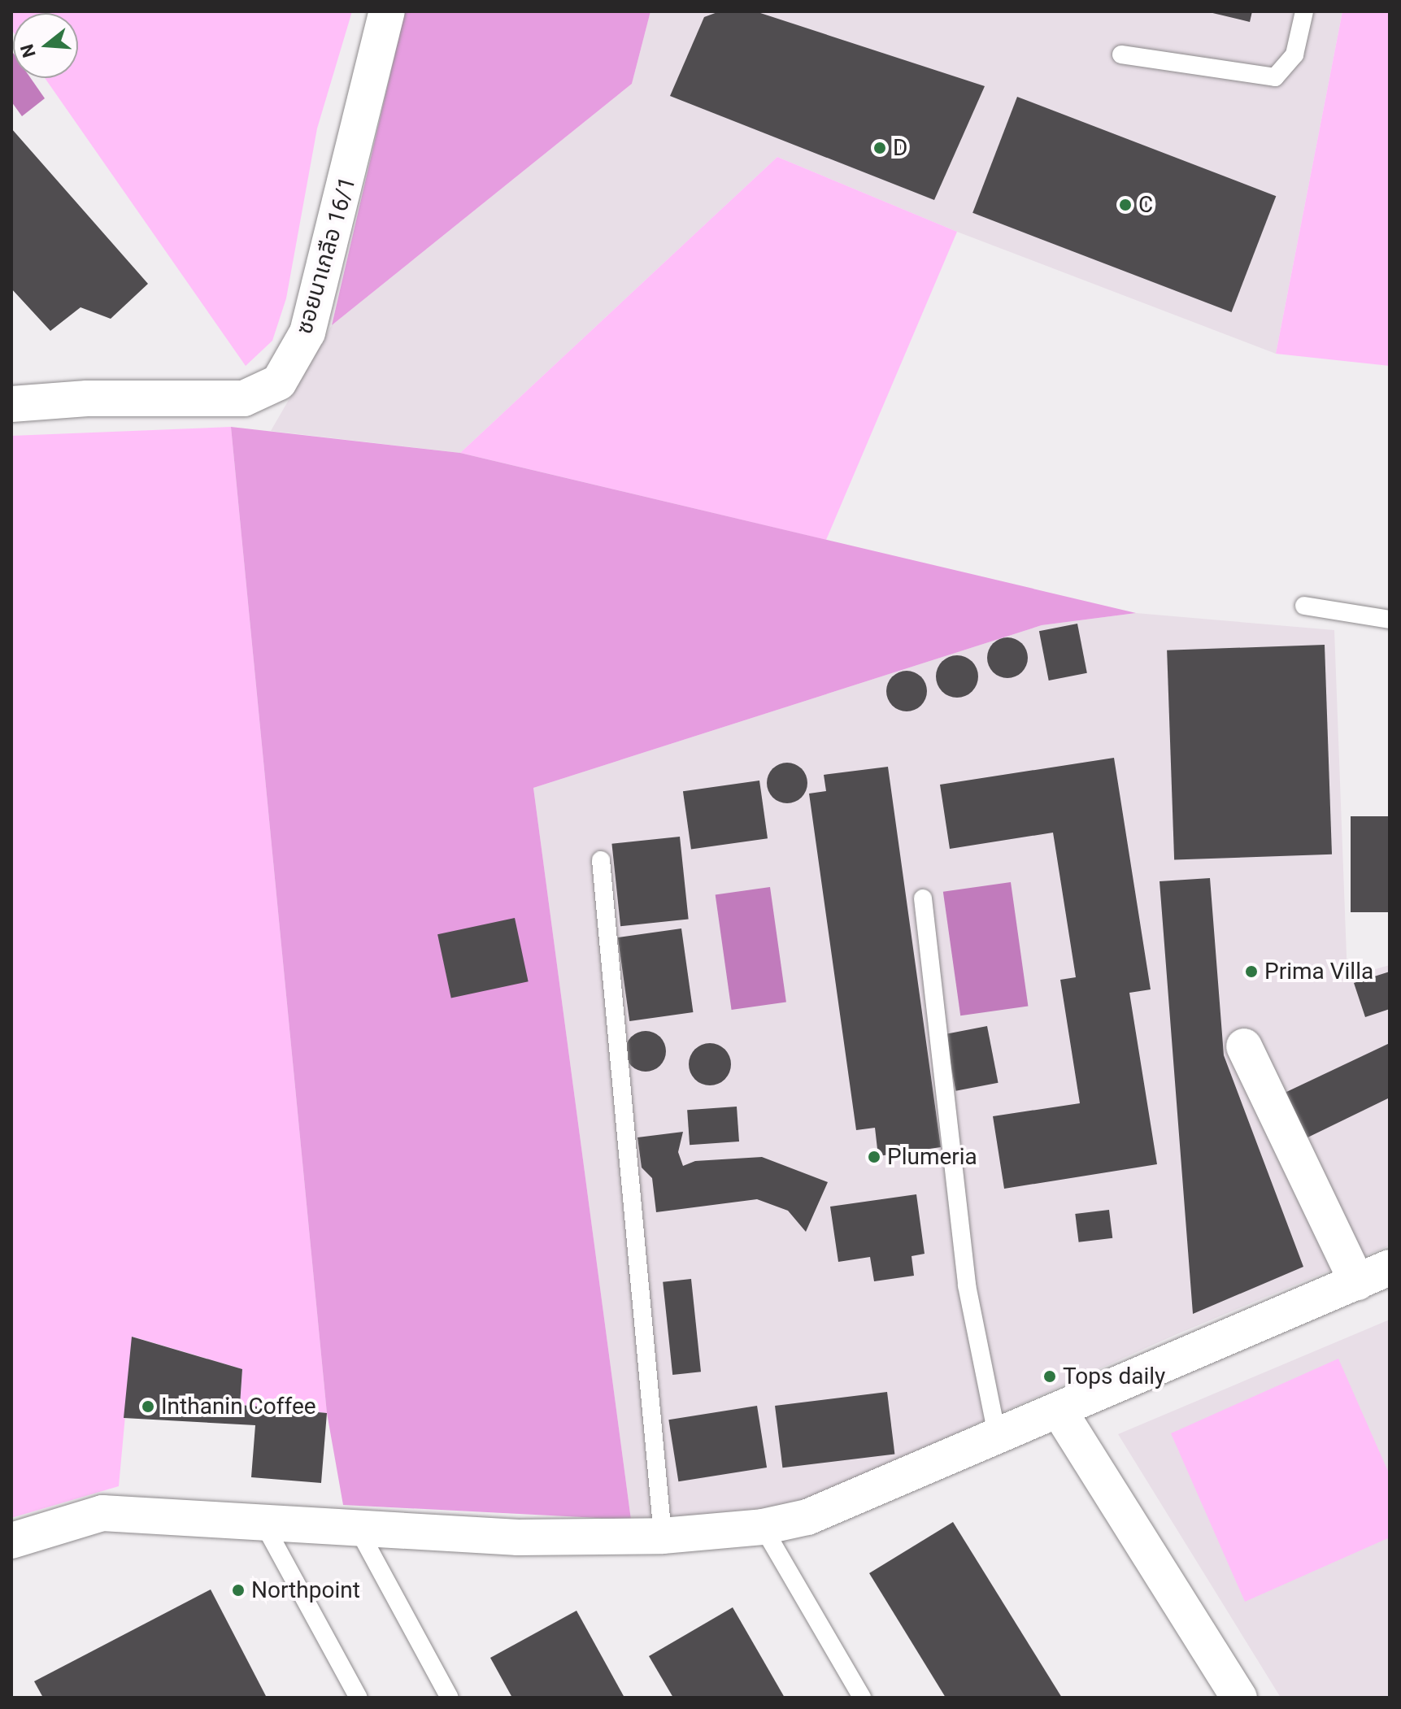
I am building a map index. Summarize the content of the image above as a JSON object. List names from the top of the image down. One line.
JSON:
{"streets":{"street":["ซอยนาเกลือ 16/1"]},"places":["D","C","Prima Villa","Plumeria","Tops daily","Inthanin Coffee","Northpoint"],"north":"left"}
